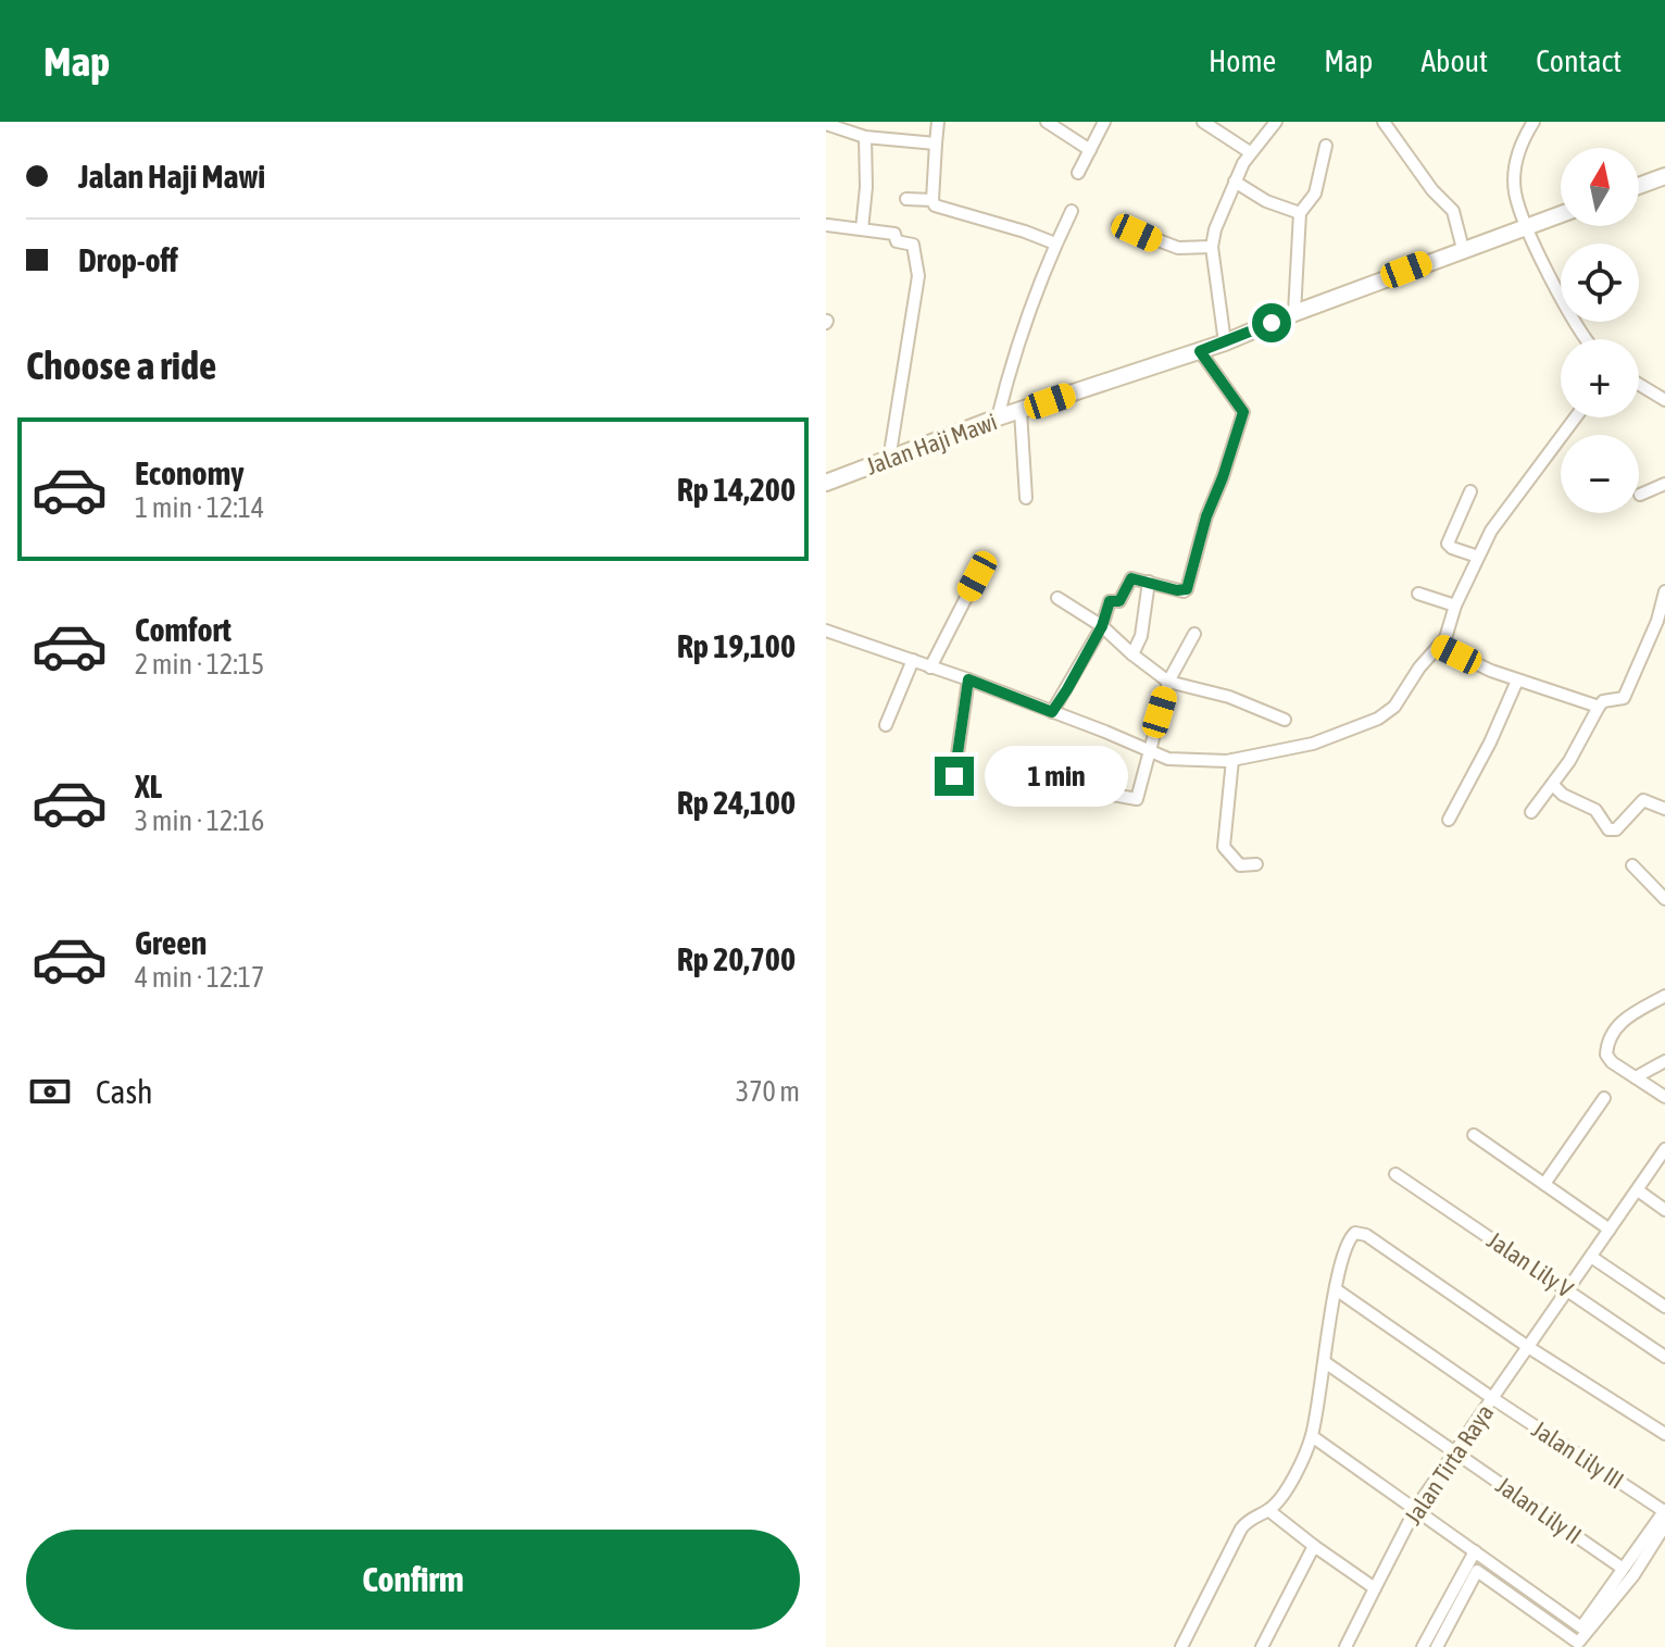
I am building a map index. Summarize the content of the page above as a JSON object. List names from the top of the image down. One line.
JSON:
{"streets":{"street":["Jalan Haji Mawi","Jalan Lily V","Jalan Lily III","Jalan Tirta Raya","Jalan Lily II"]},"crossings":[["Jalan Lily V","Jalan Tirta Raya"],["Jalan Lily III","Jalan Tirta Raya"],["Jalan Tirta Raya","Jalan Lily II"]],"north":"top","page":{"header":"Map","nav":["Home","Map","About","Contact"],"banner":["Jalan Haji Mawi","Drop-off"],"map_buttons":["+","−"],"heading":"Choose a ride","list":[{"name":"Economy","note":"1 min · 12:14","value":"Rp 14,200"},{"name":"Comfort","note":"2 min · 12:15","value":"Rp 19,100"},{"name":"XL","note":"3 min · 12:16","value":"Rp 24,100"},{"name":"Green","note":"4 min · 12:17","value":"Rp 20,700"}],"bubble":"1 min","pay":["Cash","370 m"],"buttons":"Confirm"}}
